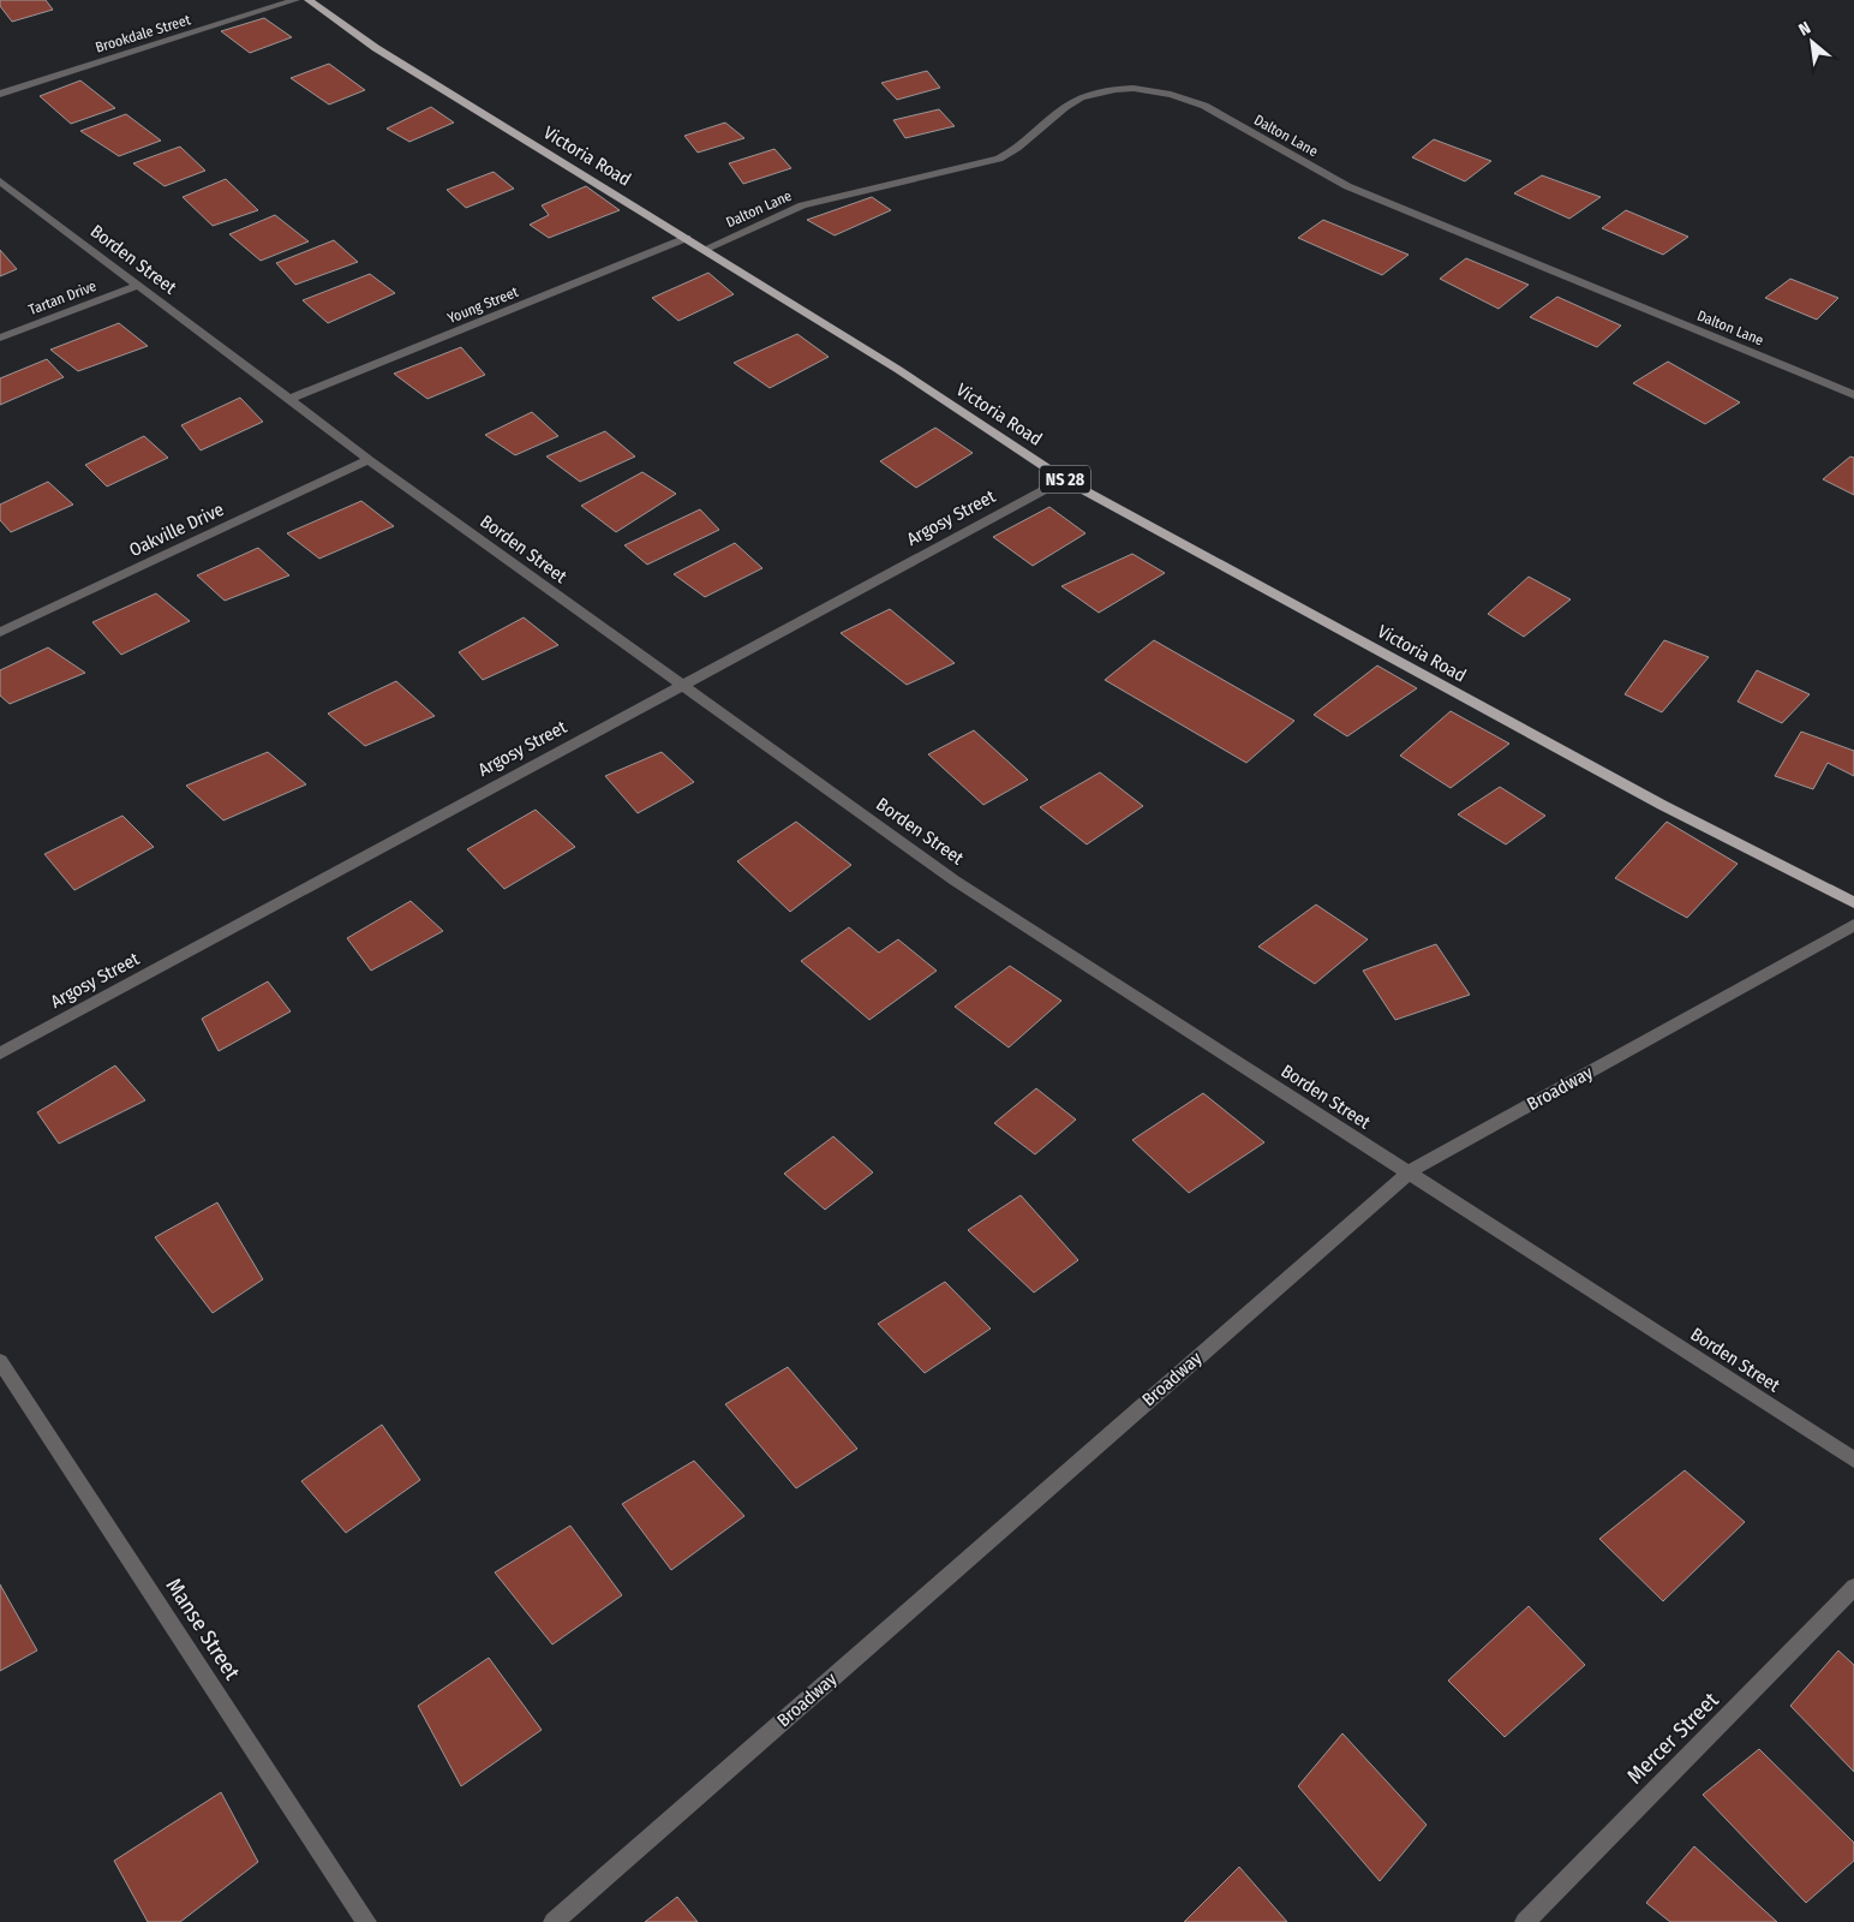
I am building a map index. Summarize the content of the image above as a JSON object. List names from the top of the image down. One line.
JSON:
{"streets":{"main road":["Victoria Road","NS 28"],"street":["Brookdale Street","Dalton Lane","Borden Street","Tartan Drive","Young Street","Argosy Street","Oakville Drive","Broadway","Manse Street","Mercer Street"]},"crossings":[["Dalton Lane","Victoria Road"],["Victoria Road","Young Street"],["Victoria Road","Argosy Street"],["Borden Street","Tartan Drive"],["Borden Street","Young Street"],["Borden Street","Argosy Street"],["Borden Street","Oakville Drive"],["Borden Street","Broadway"]],"north":"top left"}
